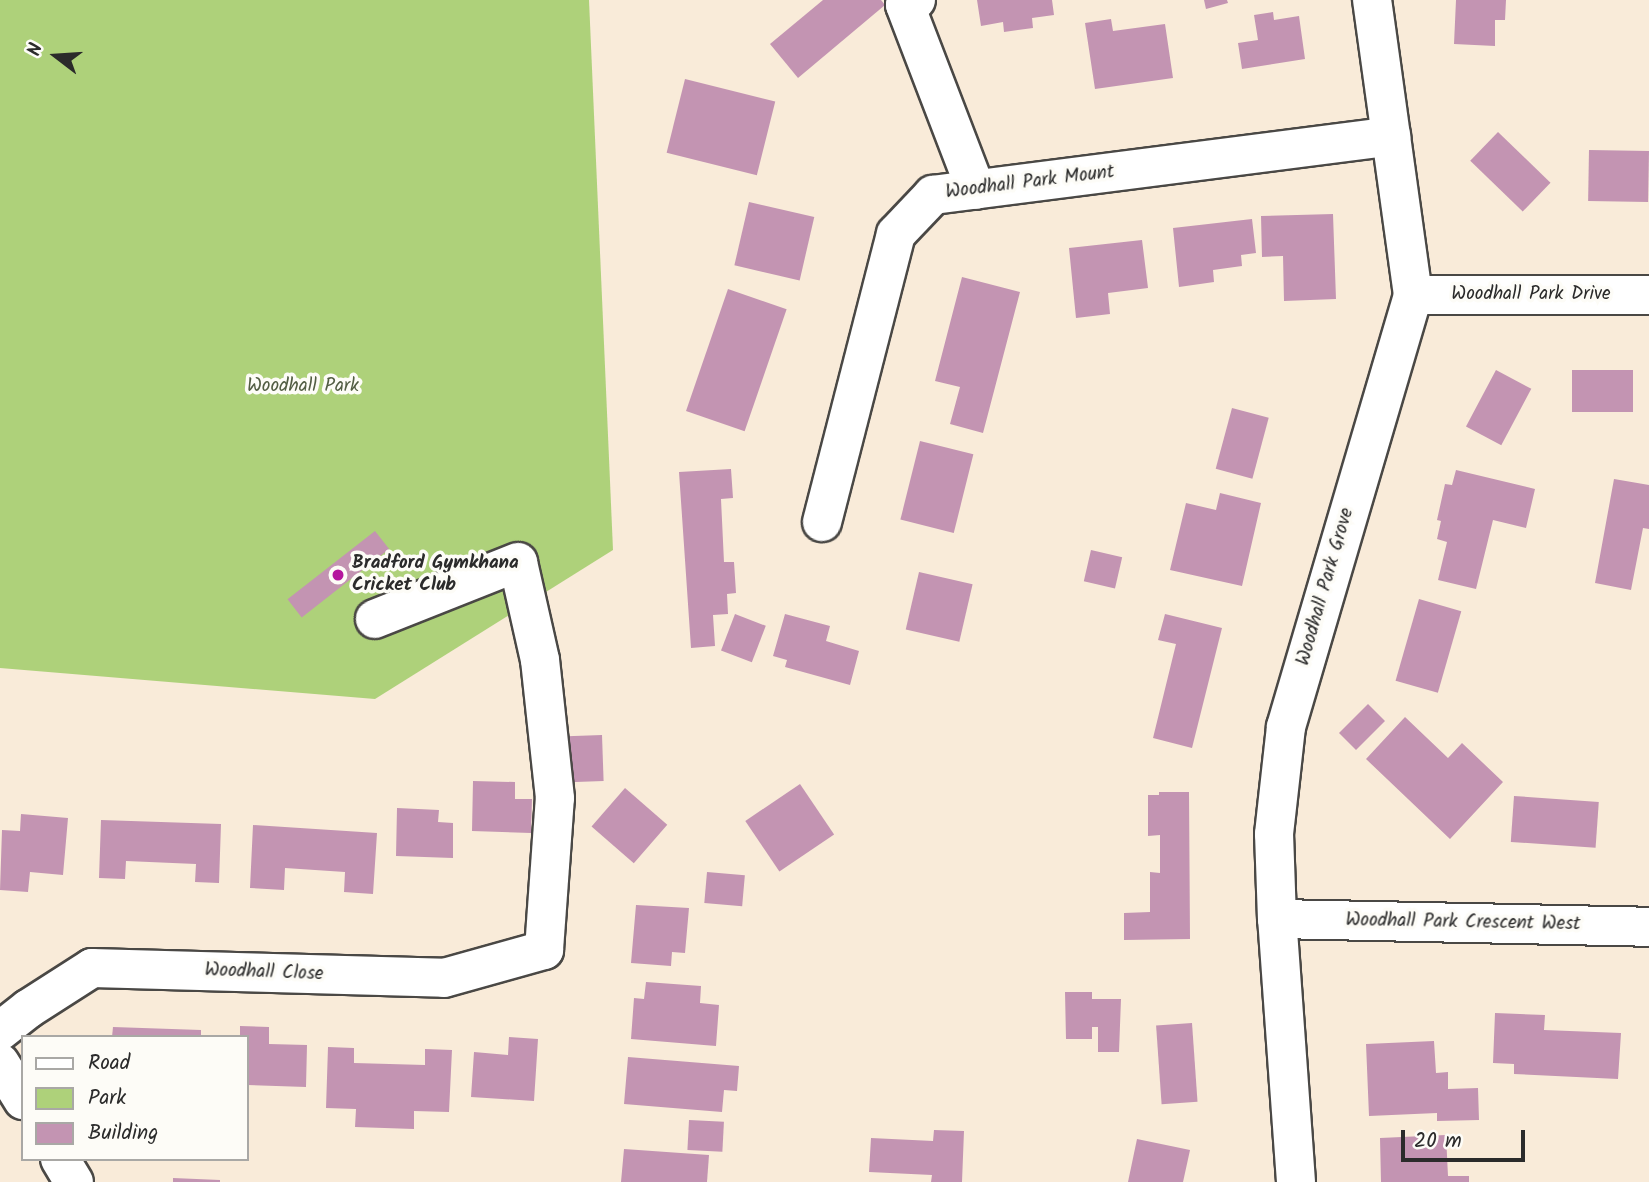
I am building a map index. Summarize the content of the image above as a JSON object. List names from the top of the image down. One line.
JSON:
{"streets":{"street":["Woodhall Park Mount","Woodhall Park Drive","Woodhall Park Grove","Woodhall Park Crescent West","Woodhall Close"]},"crossings":[["Woodhall Park Mount","Woodhall Park Grove"],["Woodhall Park Drive","Woodhall Park Grove"],["Woodhall Park Grove","Woodhall Park Crescent West"]],"parks":["Woodhall Park"],"places":["Bradford Gymkhana Cricket Club"],"legend":["Road","Park","Building"],"scale_bar":"20 m","north":"left"}
